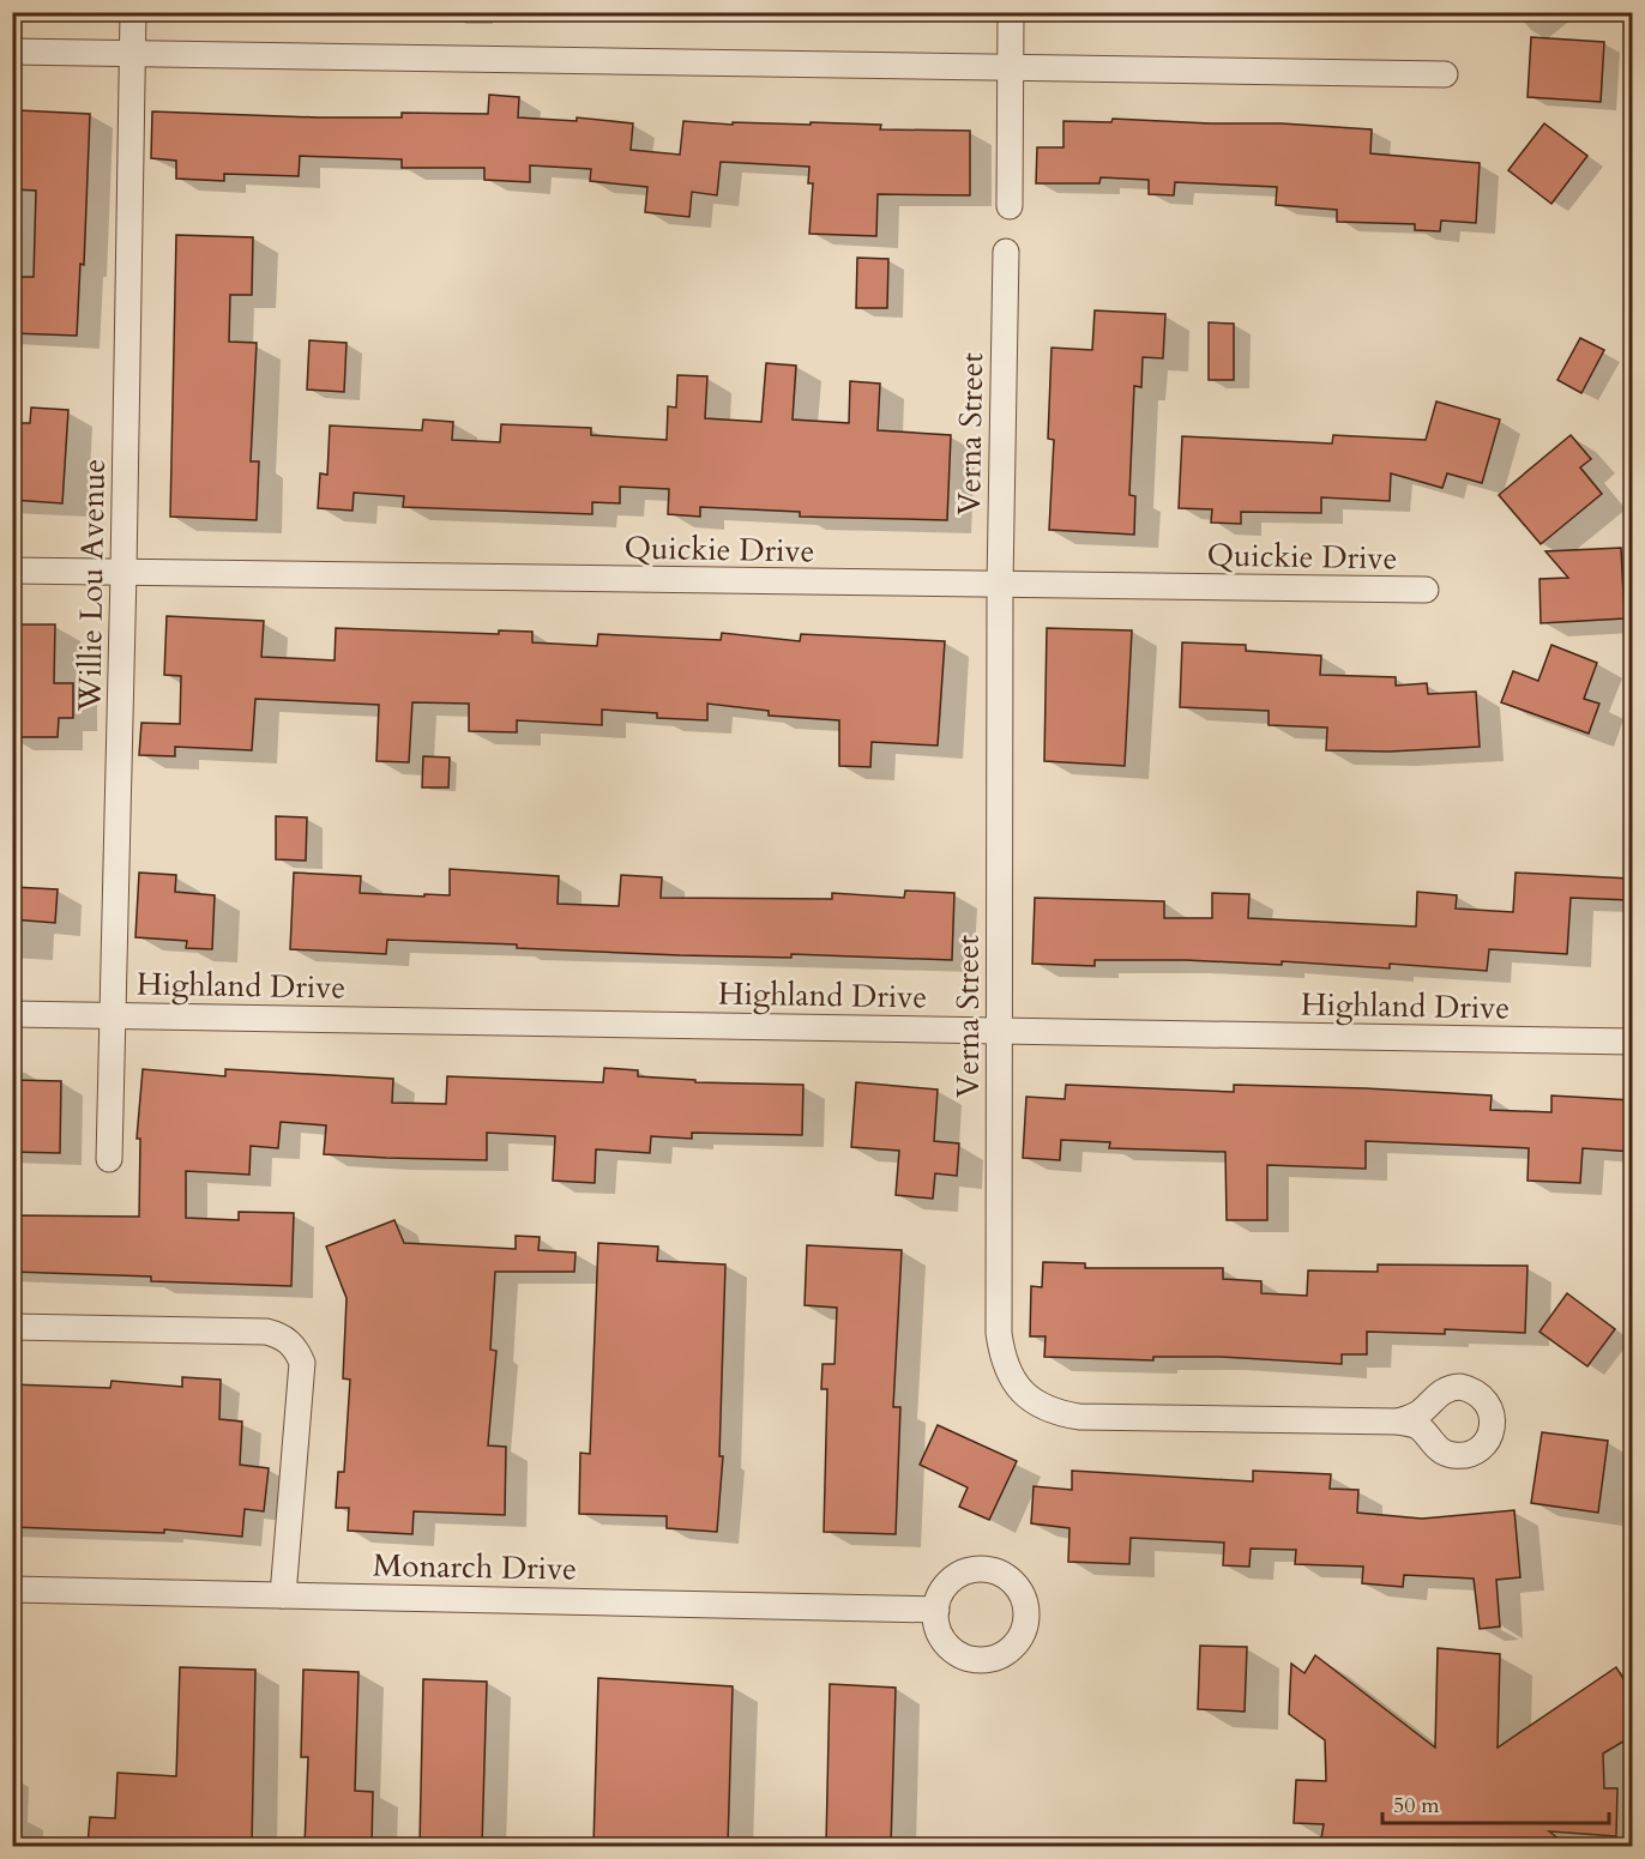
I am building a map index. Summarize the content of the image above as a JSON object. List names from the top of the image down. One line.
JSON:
{"streets":{"street":["Verna Street","Quickie Drive","Willie Lou Avenue","Highland Drive","Monarch Drive"]},"crossings":[["Verna Street","Quickie Drive"],["Verna Street","Highland Drive"],["Quickie Drive","Willie Lou Avenue"],["Willie Lou Avenue","Highland Drive"]],"scale_bar":"50 m"}
